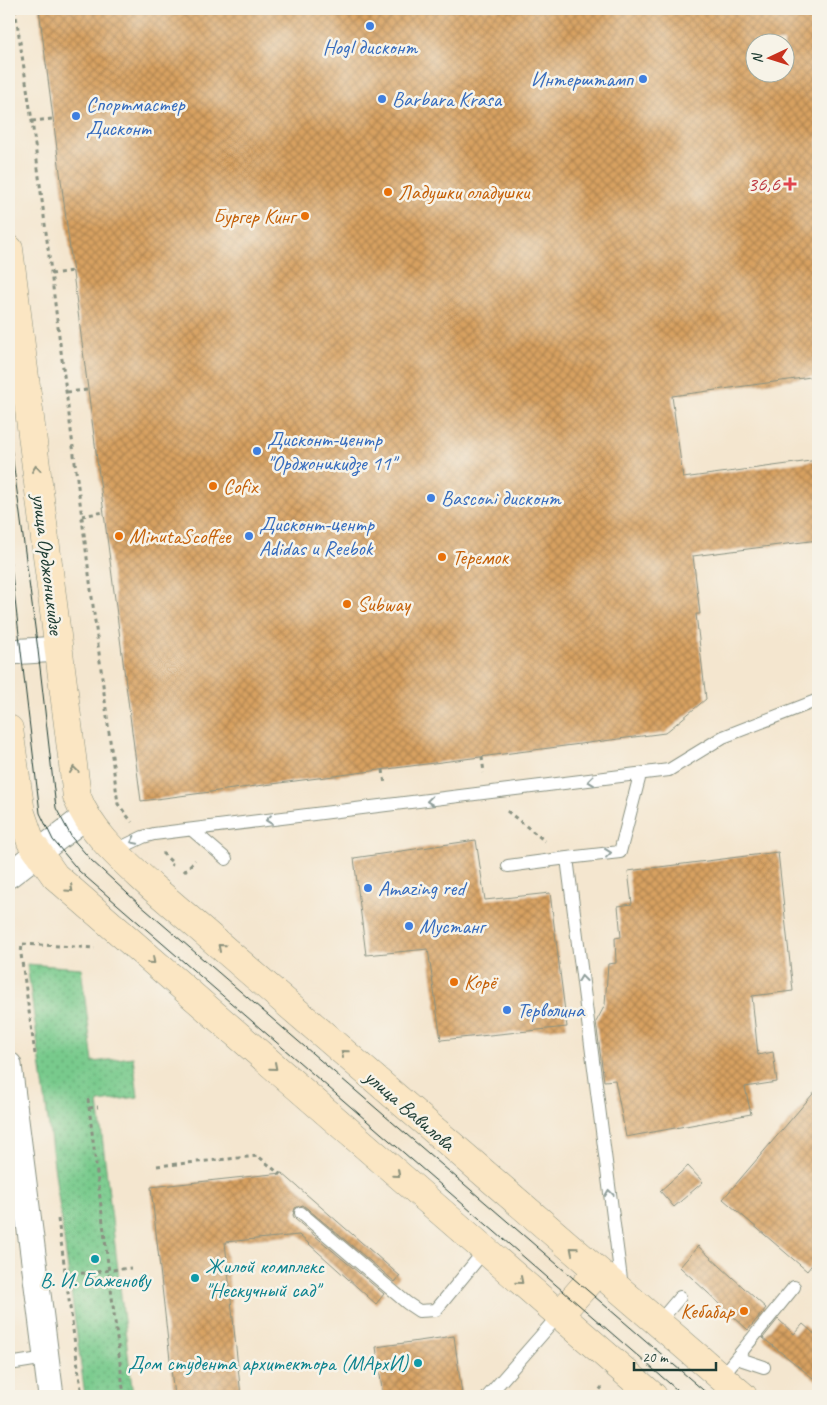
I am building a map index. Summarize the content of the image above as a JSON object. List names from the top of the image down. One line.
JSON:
{"streets":{"main road":["улица Орджоникидзе","улица Вавилова"]},"crossings":[["улица Орджоникидзе","улица Вавилова"]],"one_way":["улица Орджоникидзе"],"places":{"other":["Hogl дисконт","Интерштамп","Barbara Krasa","Спортмастер Дисконт","Ладушки оладушки","Бургер Кинг","Дисконт-центр \"Орджоникидзе 11\"","Cofix","Basconi дисконт","MinutaScoffee","Дисконт-центр Adidas и Reebok","Теремок","Subway","Amazing red","Мустанг","Корё","Терволина","В. И. Баженову","Жилой комплекс \"Нескучный сад\"","Кебабар","Дом студента архитектора (МАрхИ)"],"health":["36,6"]},"scale_bar":"20 m","north":"left"}
